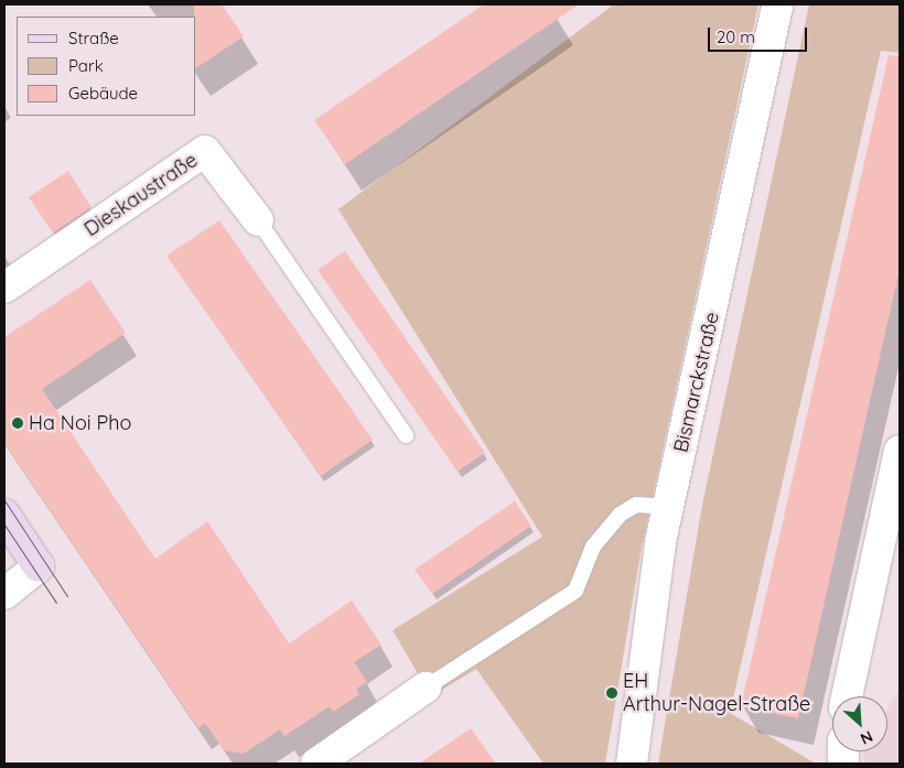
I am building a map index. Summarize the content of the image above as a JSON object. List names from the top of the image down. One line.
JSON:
{"streets":{"street":["Dieskaustraße","Bismarckstraße"]},"places":["Ha Noi Pho","EH Arthur-Nagel-Straße"],"legend":["Straße","Park","Gebäude"],"scale_bar":"20 m","north":"bottom right"}
